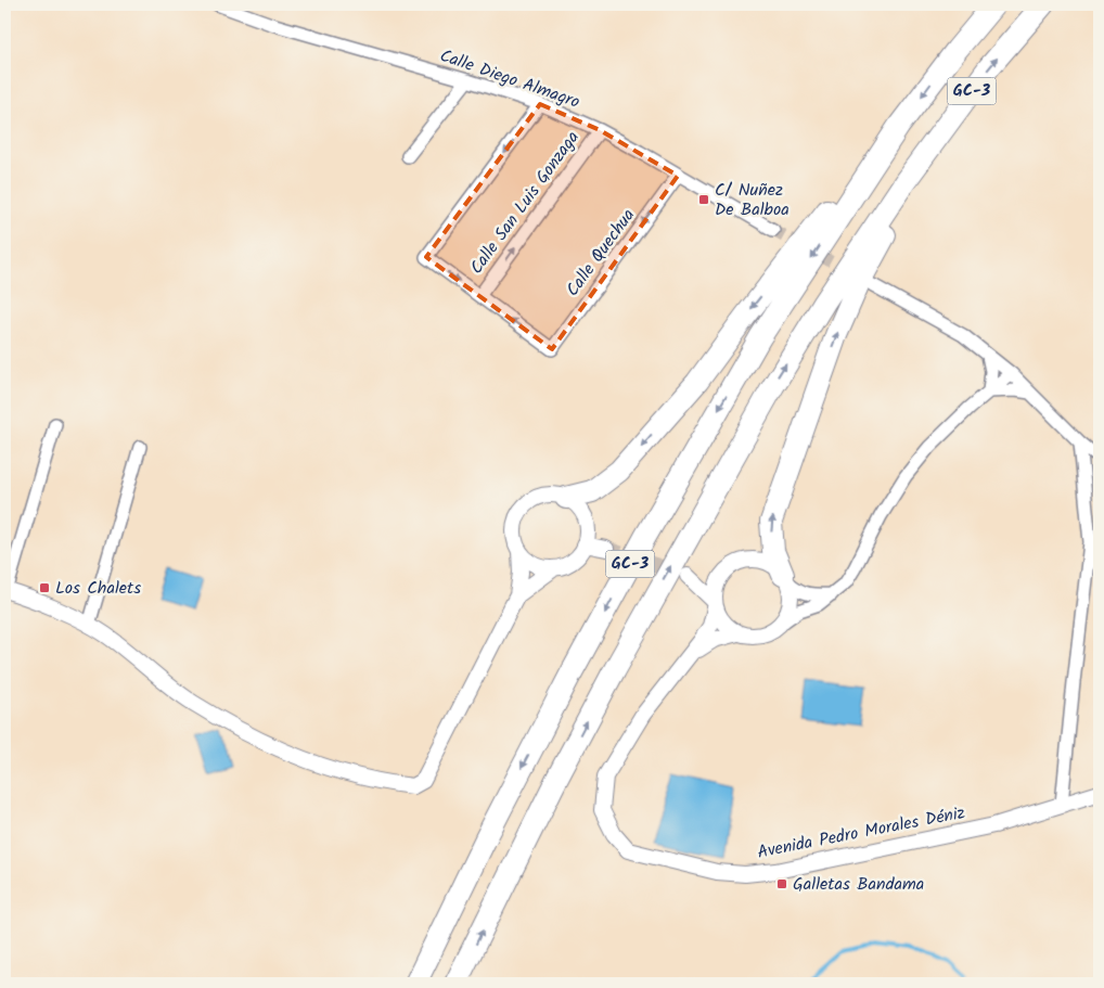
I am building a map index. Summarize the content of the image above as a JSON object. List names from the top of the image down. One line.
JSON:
{"streets":{"highway":["GC-3"],"street":["Calle Diego Almagro","Calle San Luis Gonzaga","Calle Quechua","Avenida Pedro Morales Déniz"]},"crossings":[["Calle Diego Almagro","Calle San Luis Gonzaga"],["Calle Diego Almagro","Calle Quechua"],["Calle San Luis Gonzaga","Calle Quechua"]],"one_way":["Calle San Luis Gonzaga"],"places":{"transit":["C/ Nuñez De Balboa","Los Chalets","Galletas Bandama"]}}
